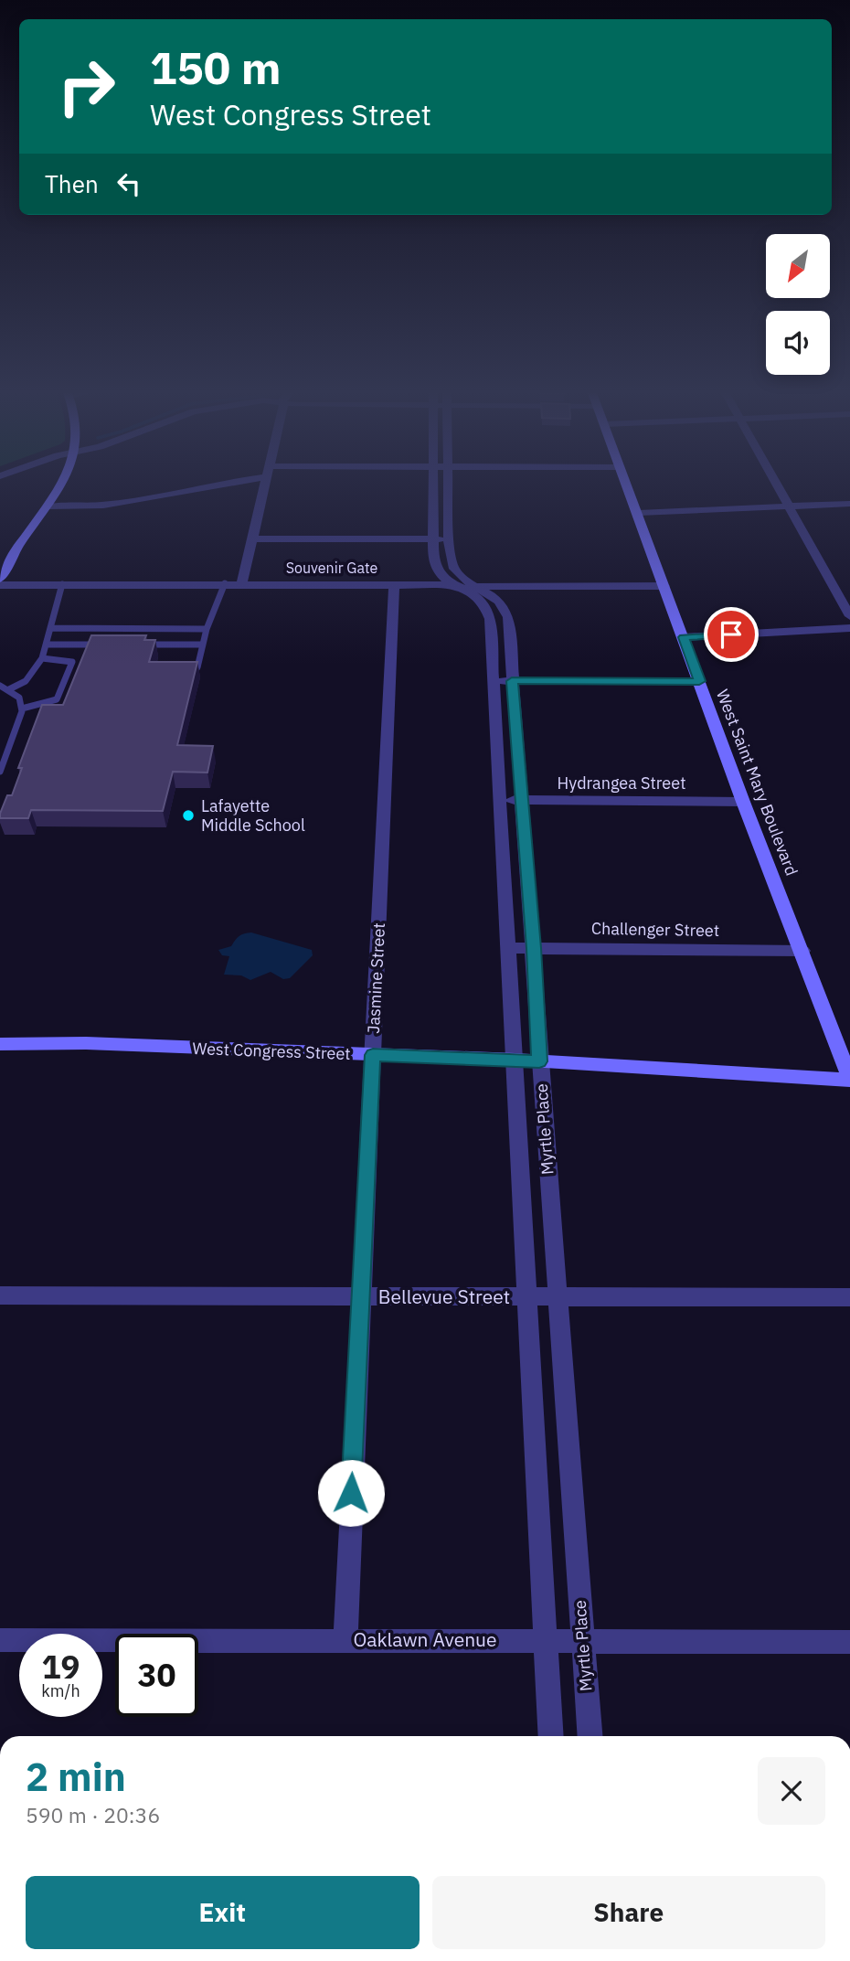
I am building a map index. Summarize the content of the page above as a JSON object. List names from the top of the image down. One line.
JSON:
{"streets":{"street":["Souvenir Gate","West Saint Mary Boulevard","Hydrangea Street","Challenger Street","Jasmine Street","West Congress Street","Myrtle Place","Bellevue Street","Oaklawn Avenue"]},"crossings":[["Souvenir Gate","West Saint Mary Boulevard"],["Souvenir Gate","Jasmine Street"],["Souvenir Gate","Myrtle Place"],["West Saint Mary Boulevard","Hydrangea Street"],["West Saint Mary Boulevard","Challenger Street"],["West Saint Mary Boulevard","West Congress Street"],["Hydrangea Street","Myrtle Place"],["Challenger Street","Myrtle Place"],["Jasmine Street","West Congress Street"],["Jasmine Street","Bellevue Street"],["Jasmine Street","Oaklawn Avenue"],["West Congress Street","Myrtle Place"],["Myrtle Place","Bellevue Street"],["Myrtle Place","Oaklawn Avenue"]],"places":["Lafayette Middle School"],"north":"bottom left","page":{"turn":["150 m","West Congress Street"],"then":"Then","speed":"19 km/h","limit":"30","heading":["2 min","590 m · 20:36"],"buttons":["Exit","Share"]}}
